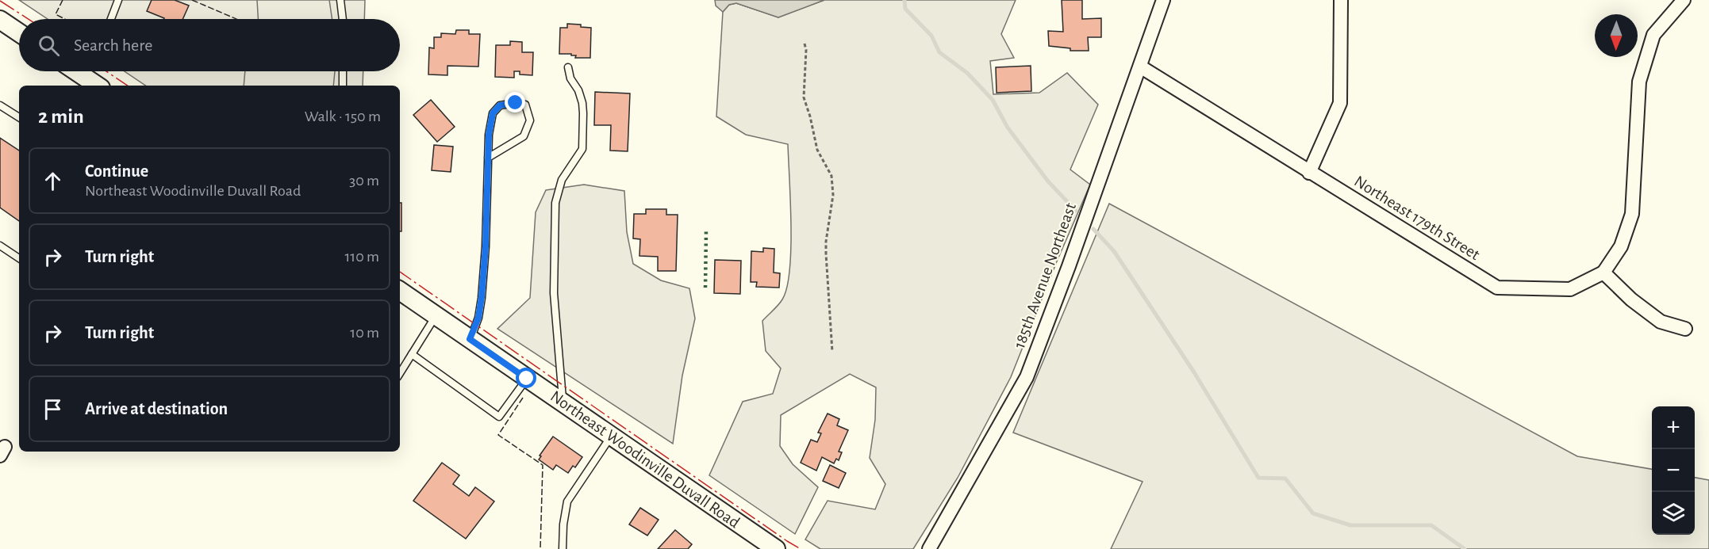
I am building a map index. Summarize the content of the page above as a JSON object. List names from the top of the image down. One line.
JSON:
{"streets":{"main road":["Northeast Woodinville Duvall Road"],"street":["Northeast 179th Street","185th Avenue Northeast"]},"crossings":[["Northeast 179th Street","185th Avenue Northeast"]],"north":"bottom","page":{"search":"Search here","heading":["2 min","Walk · 150 m"],"list":[["Continue","Northeast Woodinville Duvall Road","30 m"],["Turn right","110 m"],["Turn right","10 m"],"Arrive at destination"],"map_buttons":["+","−"]}}
